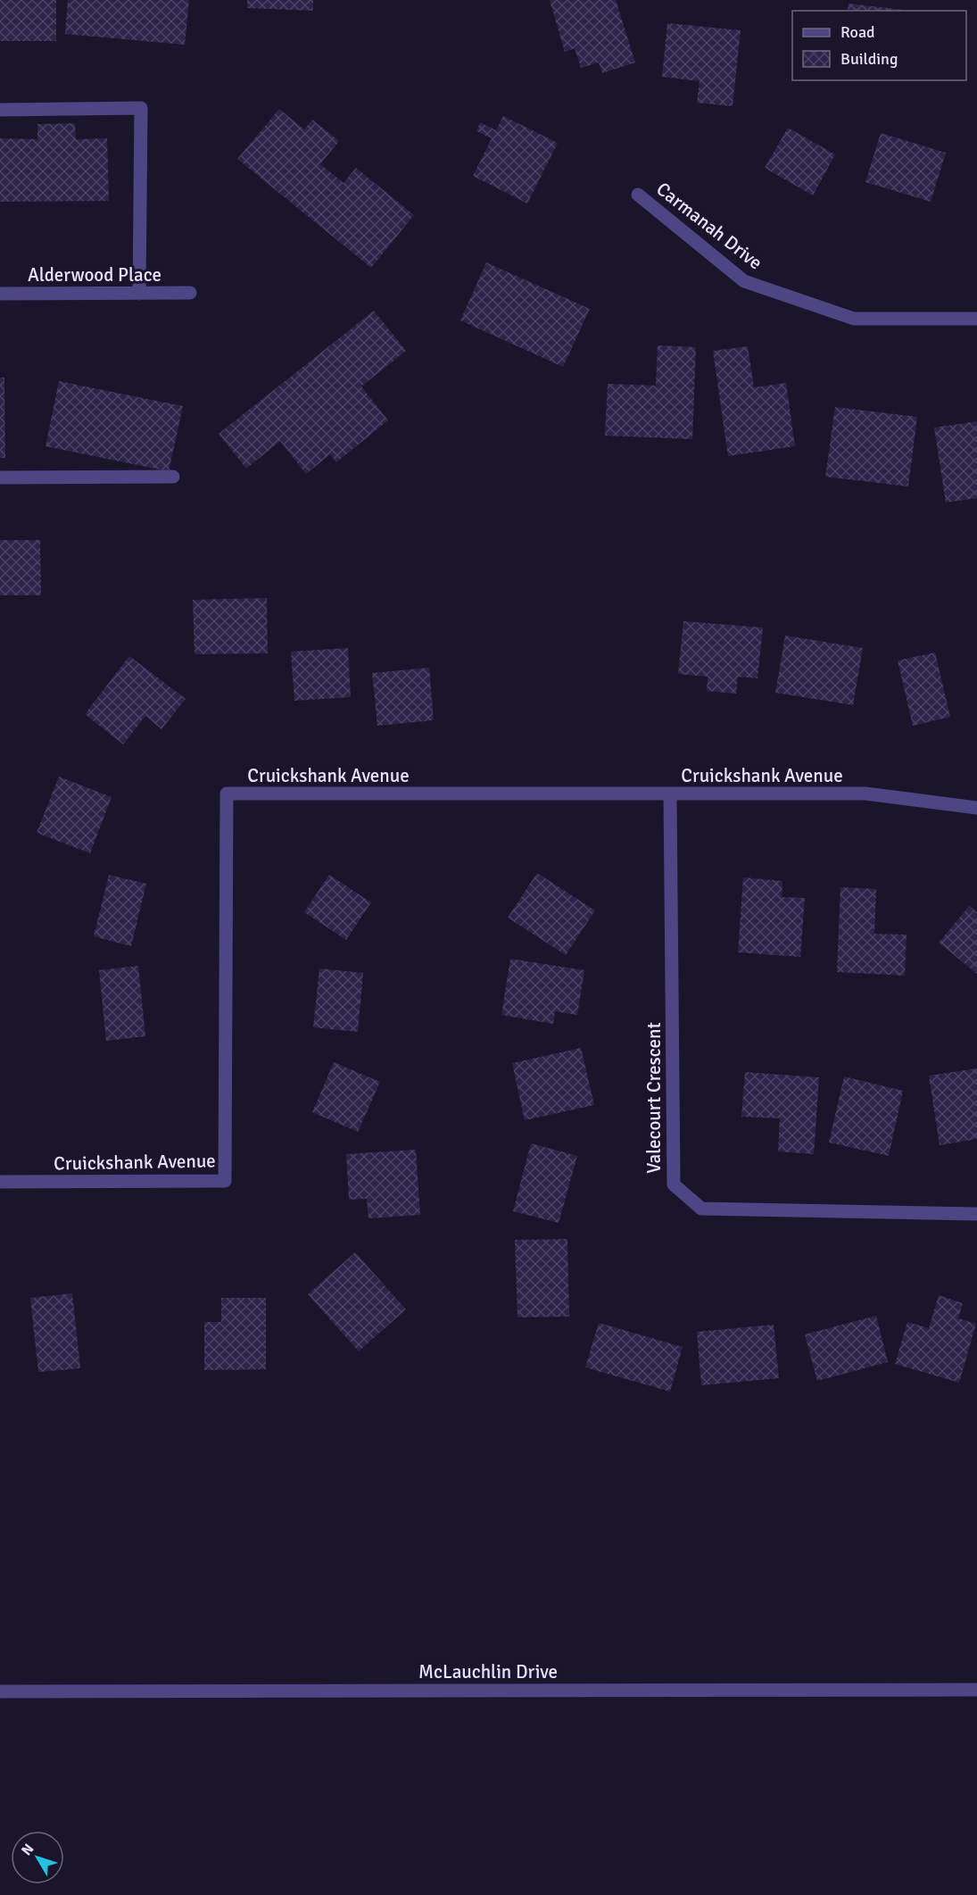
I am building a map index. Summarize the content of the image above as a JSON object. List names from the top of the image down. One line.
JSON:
{"streets":{"street":["Carmanah Drive","Alderwood Place","Cruickshank Avenue","Valecourt Crescent","McLauchlin Drive"]},"crossings":[["Cruickshank Avenue","Valecourt Crescent"]],"legend":["Road","Building"],"north":"top left"}
